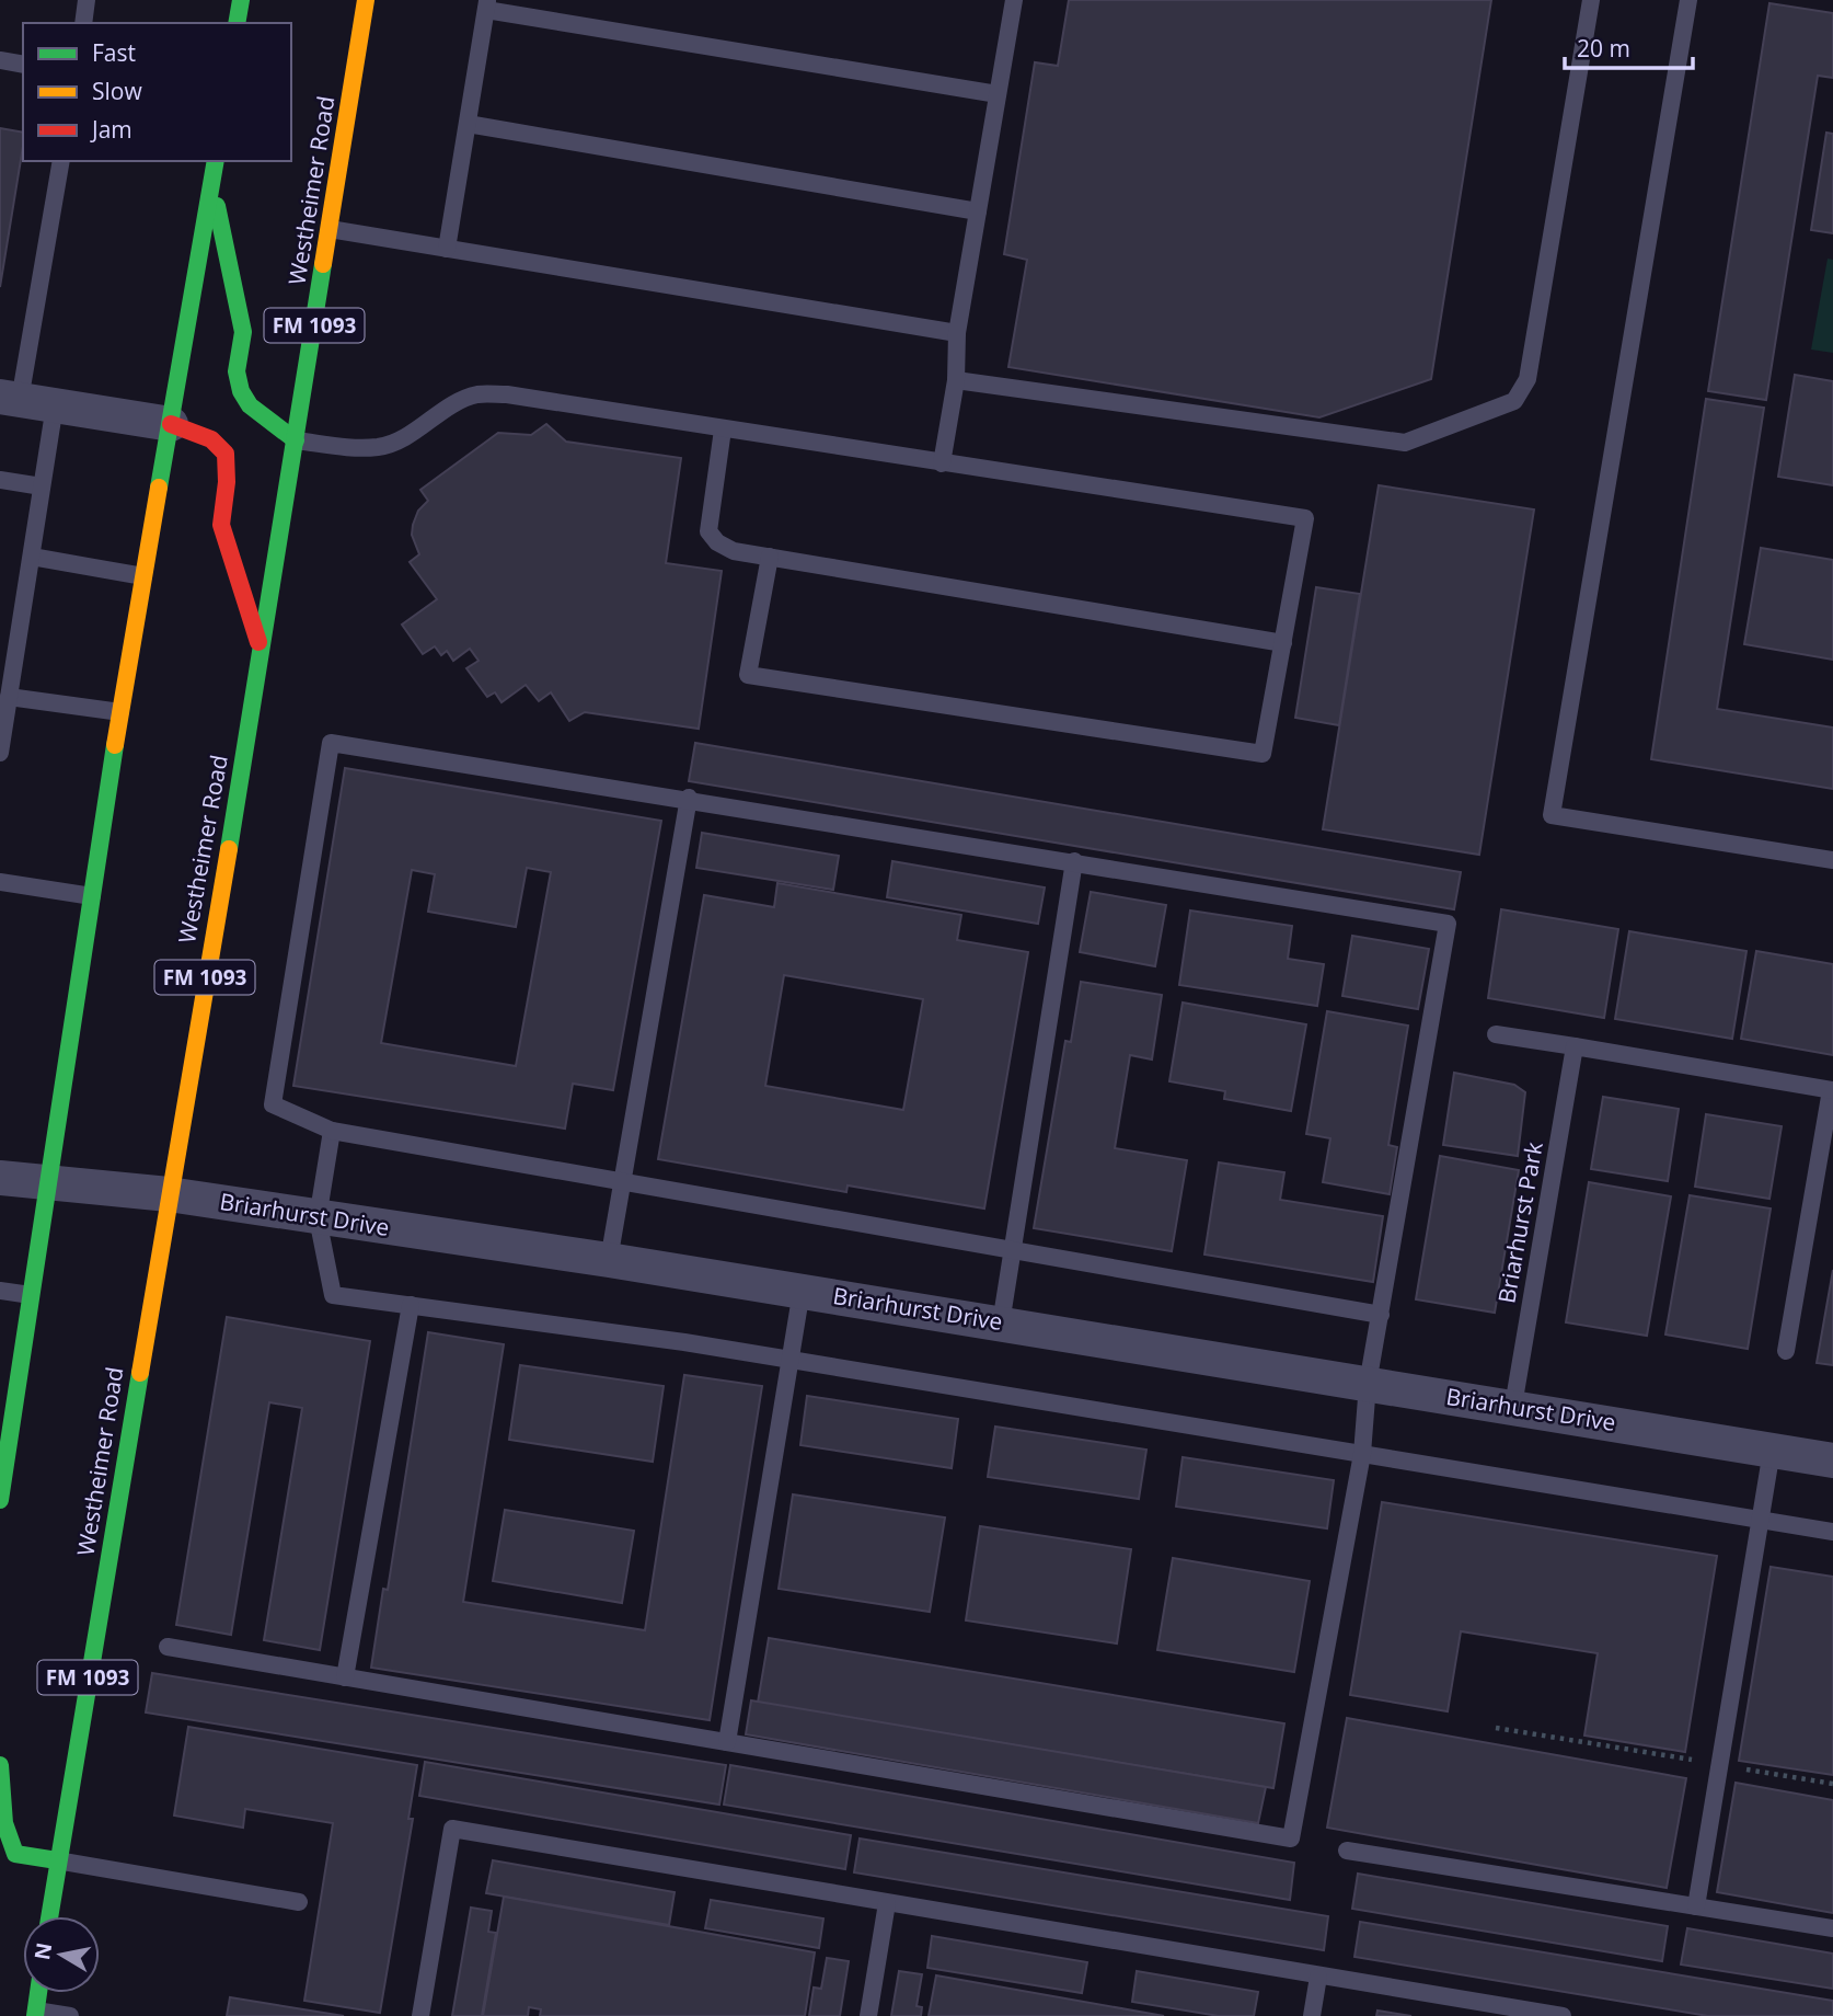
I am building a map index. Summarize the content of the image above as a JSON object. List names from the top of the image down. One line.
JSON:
{"streets":{"main road":["Westheimer Road","FM 1093"],"street":["Briarhurst Drive"],"lane":["Briarhurst Park"]},"crossings":[["Westheimer Road","Briarhurst Drive"],["Briarhurst Drive","Briarhurst Park"]],"legend":["Fast","Slow","Jam"],"scale_bar":"20 m","north":"left"}
